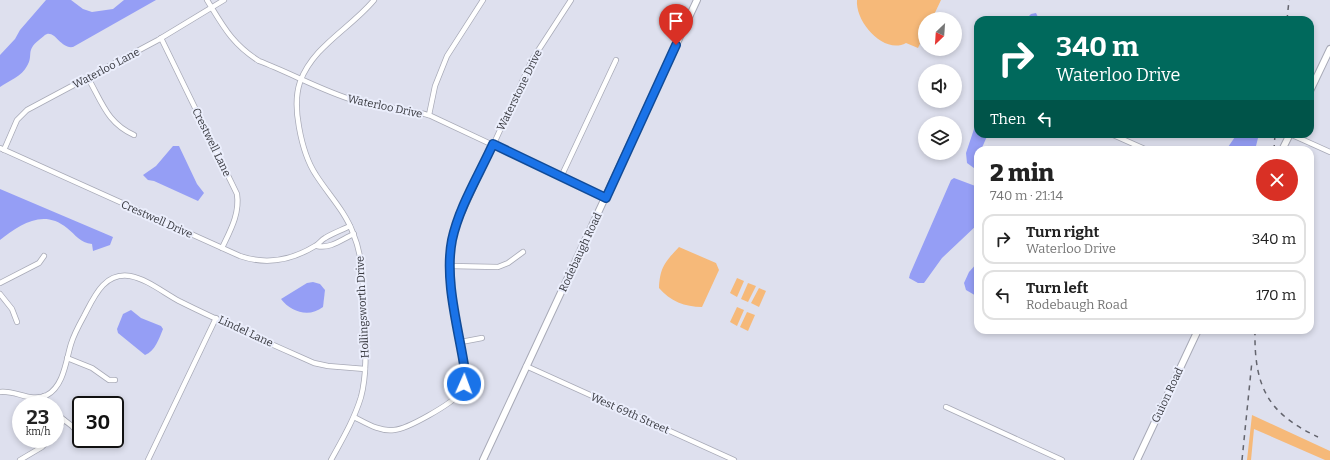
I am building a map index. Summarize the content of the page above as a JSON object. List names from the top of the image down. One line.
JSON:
{"streets":{"street":["Waterloo Lane","Waterstone Drive","Waterloo Drive","Crestwell Lane","Crestwell Drive","Rodebaugh Road","Hollingsworth Drive","Lindel Lane","Guion Road","West 69th Street"]},"crossings":[["Waterloo Lane","Waterloo Drive"],["Waterloo Lane","Crestwell Lane"],["Waterloo Lane","Crestwell Drive"],["Waterstone Drive","Waterloo Drive"],["Waterstone Drive","Hollingsworth Drive"],["Waterloo Drive","Rodebaugh Road"],["Waterloo Drive","Hollingsworth Drive"],["Crestwell Lane","Crestwell Drive"],["Crestwell Drive","Hollingsworth Drive"],["Rodebaugh Road","West 69th Street"],["Hollingsworth Drive","Lindel Lane"]],"north":"bottom left","page":{"turn":["340 m","Waterloo Drive"],"then":"Then","heading":["2 min","740 m · 21:14"],"list":[{"name":"Turn right","note":"Waterloo Drive","value":"340 m"},{"name":"Turn left","note":"Rodebaugh Road","value":"170 m"}],"speed":"23 km/h","limit":"30"}}
